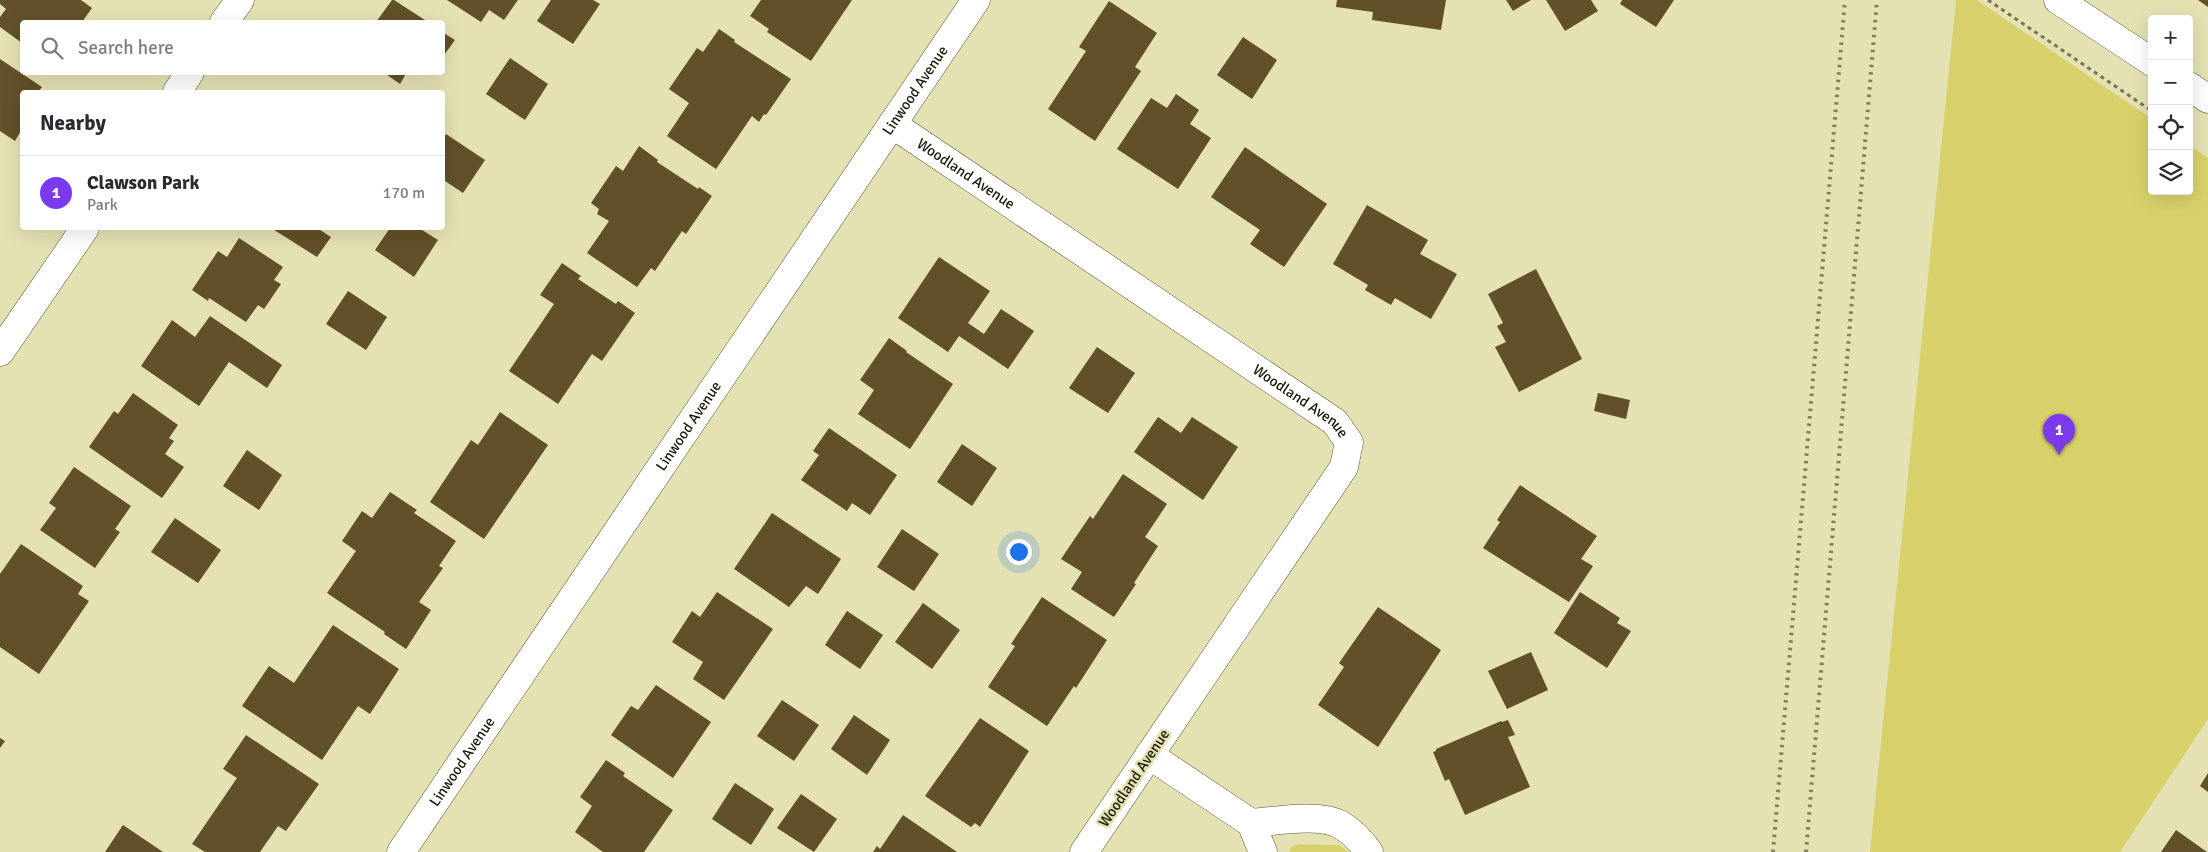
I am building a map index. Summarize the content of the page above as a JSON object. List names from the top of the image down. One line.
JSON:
{"streets":{"street":["Linwood Avenue","Woodland Avenue"]},"crossings":[["Linwood Avenue","Woodland Avenue"]],"page":{"map_buttons":["+","−"],"search":"Search here","heading":"Nearby","list":[{"mark":"1","name":"Clawson Park","note":"Park","value":"170 m"}],"pins":"1"}}
